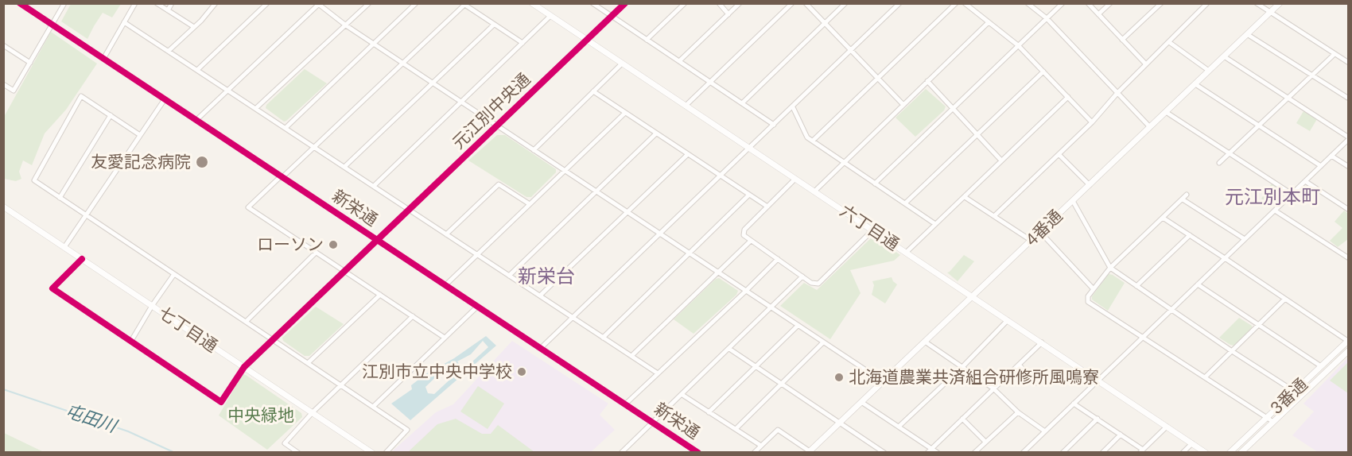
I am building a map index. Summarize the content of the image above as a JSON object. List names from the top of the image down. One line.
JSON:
{"streets":{"street":["元江別中央通","新栄通","六丁目通","4番通","七丁目通","3番通"]},"crossings":[["元江別中央通","新栄通"],["元江別中央通","六丁目通"],["元江別中央通","七丁目通"],["六丁目通","4番通"]],"districts":["元江別本町","新栄台"],"water":["屯田川"],"parks":["中央緑地"],"places":["友愛記念病院","ローソン","江別市立中央中学校","北海道農業共済組合研修所風鳴寮"]}
